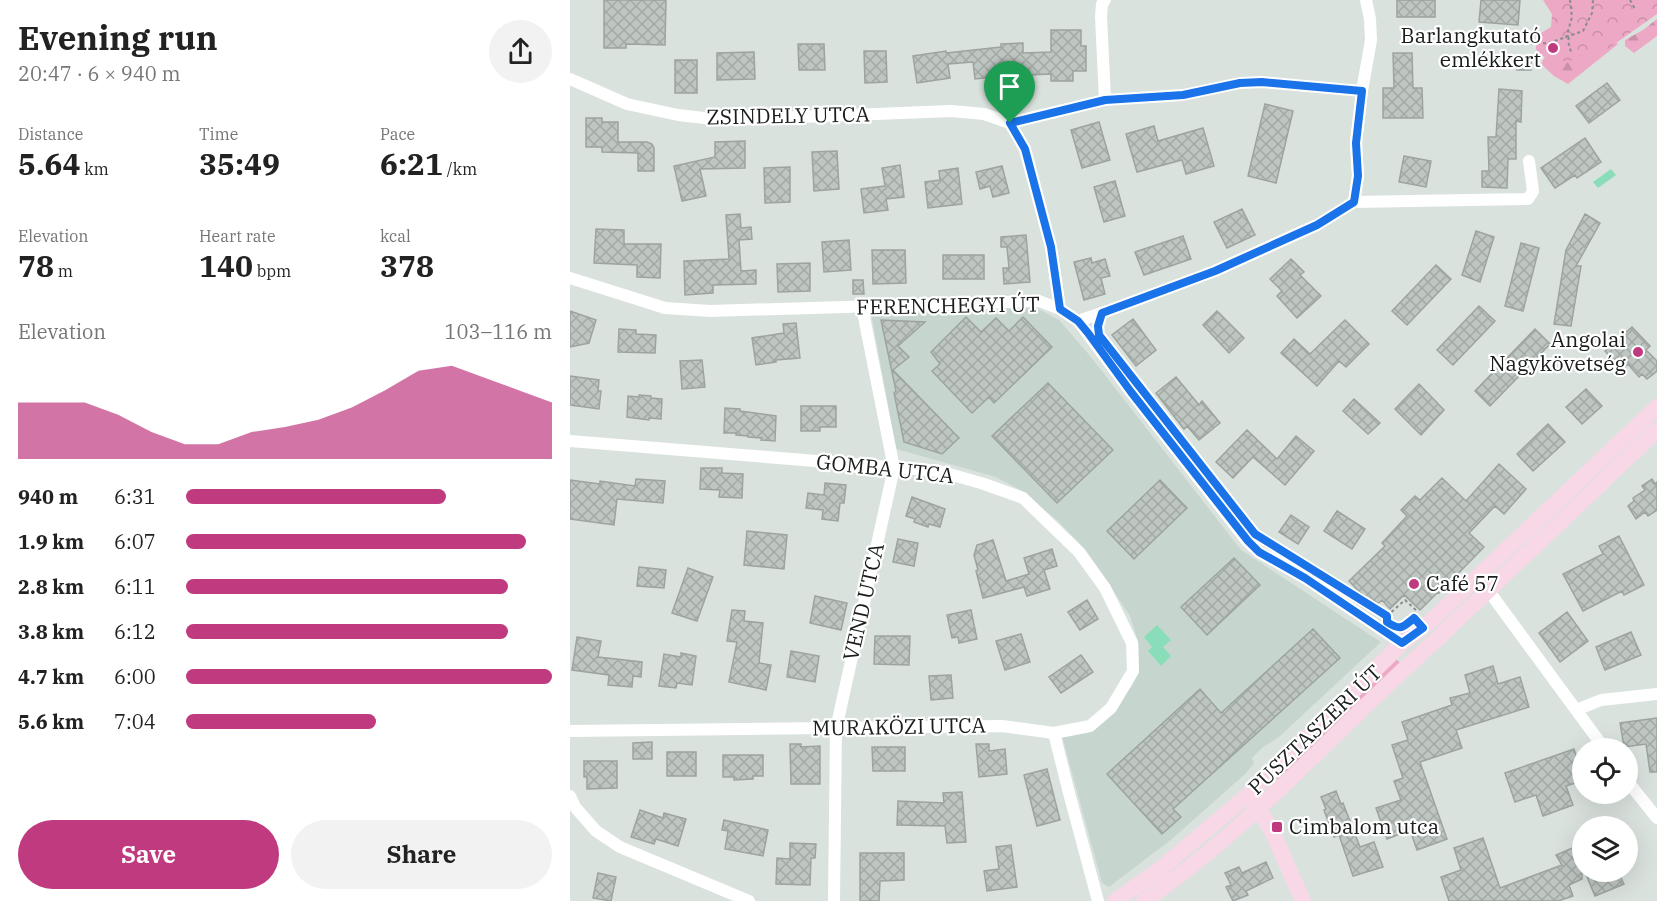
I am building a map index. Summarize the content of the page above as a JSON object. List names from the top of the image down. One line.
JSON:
{"streets":{"street":["ZSINDELY UTCA","FERENCHEGYI ÚT","GOMBA UTCA","VEND UTCA","MURAKÖZI UTCA","PUSZTASZERI ÚT"]},"crossings":[["FERENCHEGYI ÚT","VEND UTCA"],["FERENCHEGYI ÚT","PUSZTASZERI ÚT"],["GOMBA UTCA","VEND UTCA"],["GOMBA UTCA","MURAKÖZI UTCA"],["VEND UTCA","MURAKÖZI UTCA"]],"places":{"other":["Barlangkutató emlékkert","Angolai Nagykövetség","Café 57"],"transit":["Cimbalom utca"]},"page":{"heading":["Evening run","20:47 · 6 × 940 m"],"stats":[["Distance","5.64 km"],["Time","35:49"],["Pace","6:21 /km"],["Elevation","78 m"],["Heart rate","140 bpm"],["kcal","378"]],"chart":["Elevation","103–116 m"],"list":[{"name":"940 m","note":"6:31"},{"name":"1.9 km","note":"6:07"},{"name":"2.8 km","note":"6:11"},{"name":"3.8 km","note":"6:12"},{"name":"4.7 km","note":"6:00"},{"name":"5.6 km","note":"7:04"}],"buttons":["Save","Share"]}}
